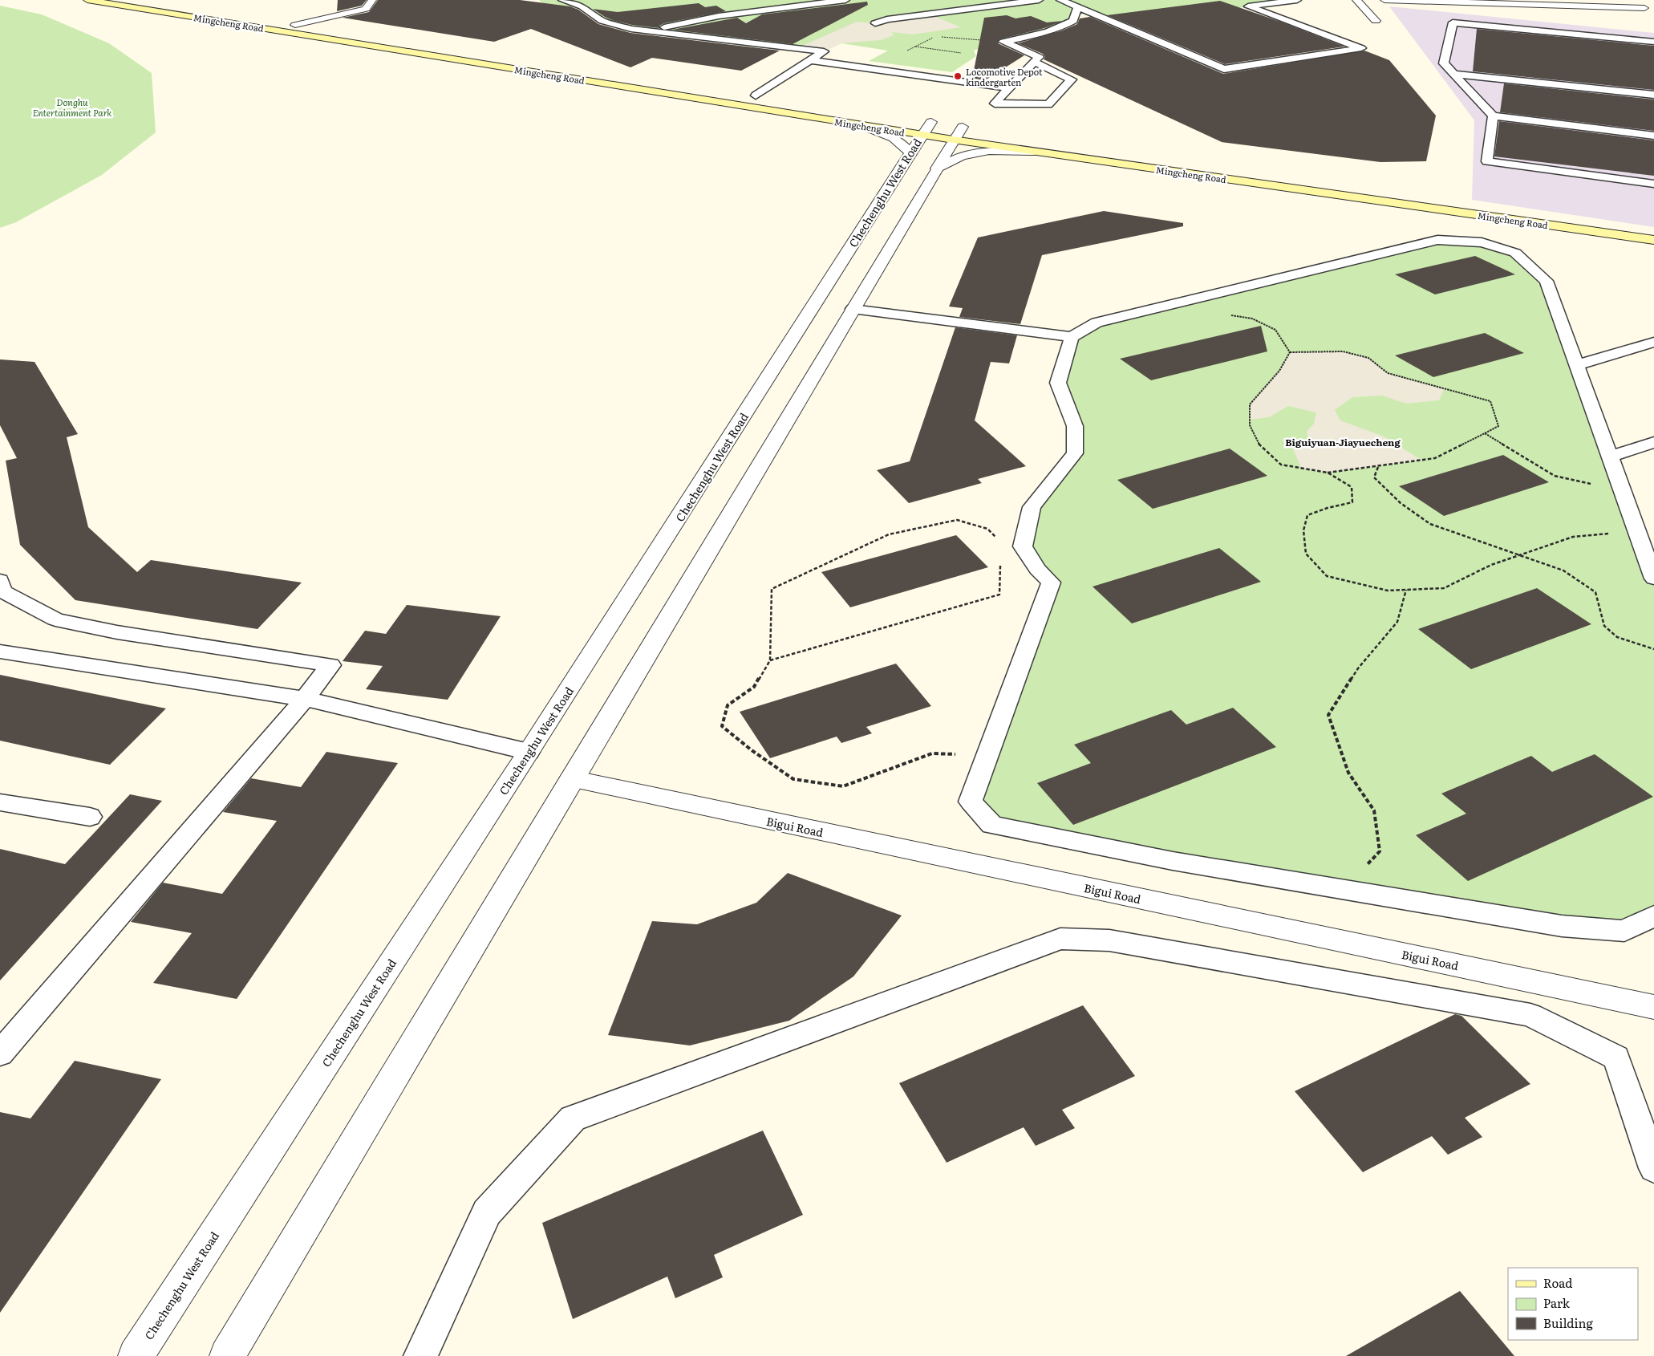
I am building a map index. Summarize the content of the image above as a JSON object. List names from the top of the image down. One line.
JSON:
{"streets":{"main road":["Mingcheng Road"],"street":["Chechenghu West Road","Bigui Road"]},"crossings":[["Mingcheng Road","Chechenghu West Road"]],"districts":["Biguiyuan-Jiayuecheng"],"parks":["Donghu Entertainment Park"],"places":["Locomotive Depot kindergarten"],"legend":["Road","Park","Building"]}
